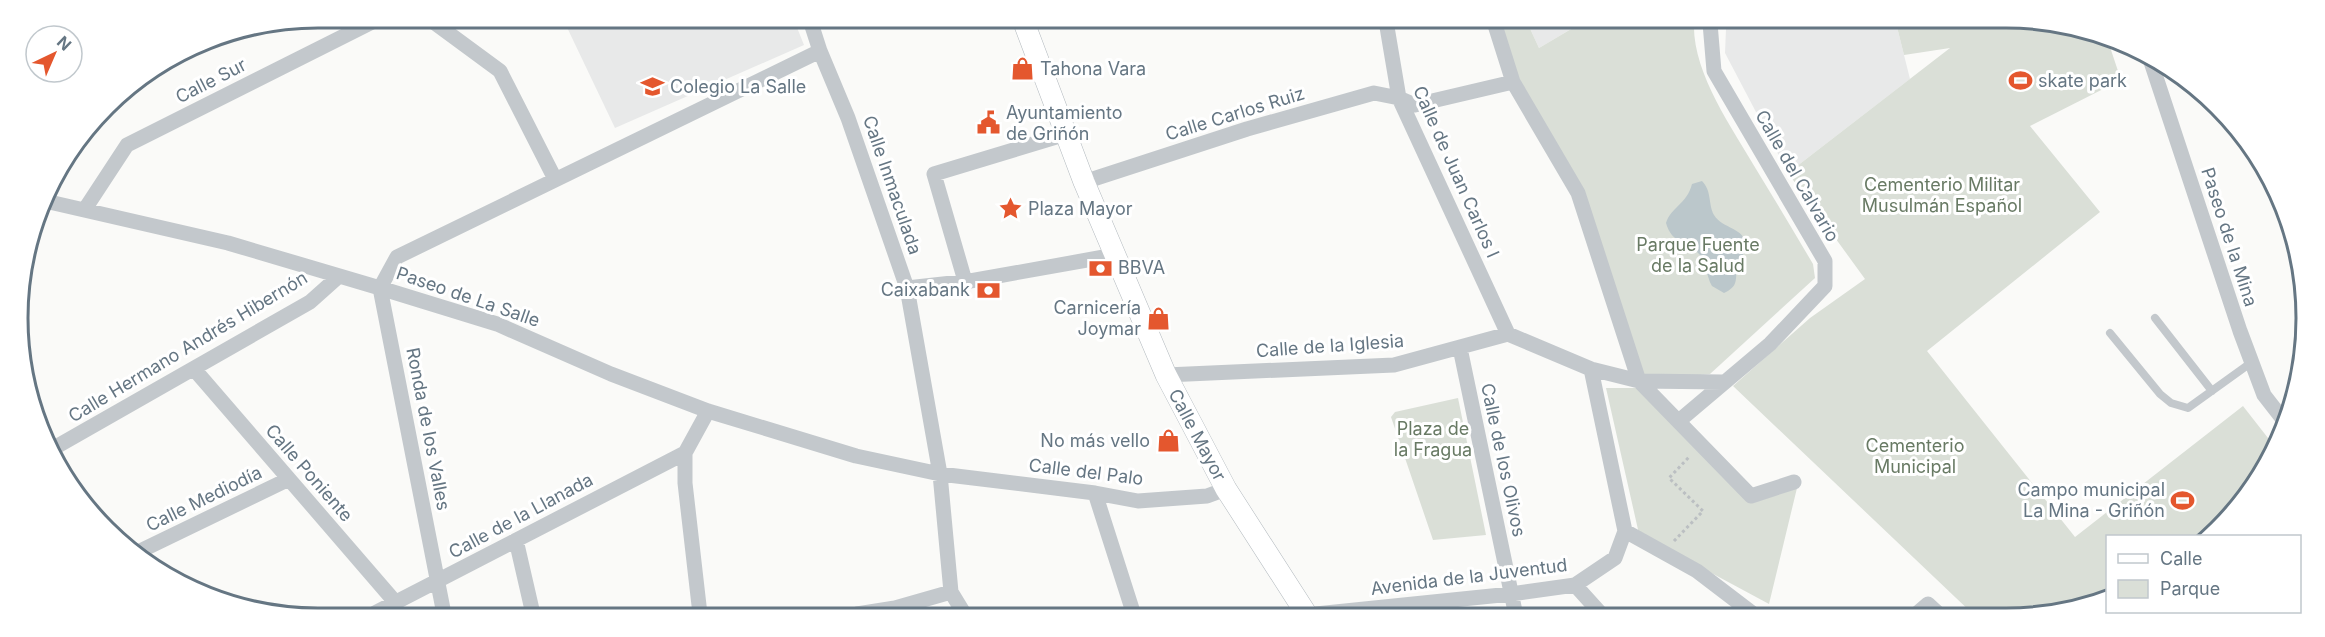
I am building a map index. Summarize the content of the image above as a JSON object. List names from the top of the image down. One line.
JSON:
{"streets":{"street":["Calle Sur","Calle Carlos Ruiz","Calle de Juan Carlos I","Calle del Calvario","Calle Inmaculada","Paseo de la Mina","Paseo de La Salle","Calle de la Iglesia","Calle Hermano Andrés Hibernón","Ronda de los Valles","Calle Mayor","Calle de los Olivos","Calle del Palo","Calle Poniente","Calle Mediodía","Calle de la Llanada","Avenida de la Juventud"]},"crossings":[["Calle Sur","Paseo de La Salle"],["Calle Carlos Ruiz","Calle de Juan Carlos I"],["Calle Carlos Ruiz","Calle Mayor"],["Calle de Juan Carlos I","Calle de la Iglesia"],["Calle Inmaculada","Paseo de La Salle"],["Calle Inmaculada","Calle del Palo"],["Paseo de La Salle","Calle Hermano Andrés Hibernón"],["Paseo de La Salle","Ronda de los Valles"],["Paseo de La Salle","Calle del Palo"],["Calle de la Iglesia","Calle Mayor"],["Calle de la Iglesia","Calle de los Olivos"],["Calle Hermano Andrés Hibernón","Calle Poniente"],["Ronda de los Valles","Calle de la Llanada"],["Calle Mayor","Calle del Palo"],["Calle de los Olivos","Avenida de la Juventud"],["Calle Poniente","Calle Mediodía"],["Calle Poniente","Calle de la Llanada"]],"parks":["Cementerio Militar Musulmán Español","Parque Fuente de la Salud","Plaza de la Fragua","Cementerio Municipal"],"places":{"shop":["Tahona Vara","Carnicería Joymar","No más vello"],"sports":["skate park","Campo municipal La Mina - Griñón"],"school or university":["Colegio La Salle"],"public building":["Ayuntamiento de Griñón"],"place":["Plaza Mayor"],"bank":["BBVA","Caixabank"]},"legend":["Calle","Parque"],"north":"top right"}
